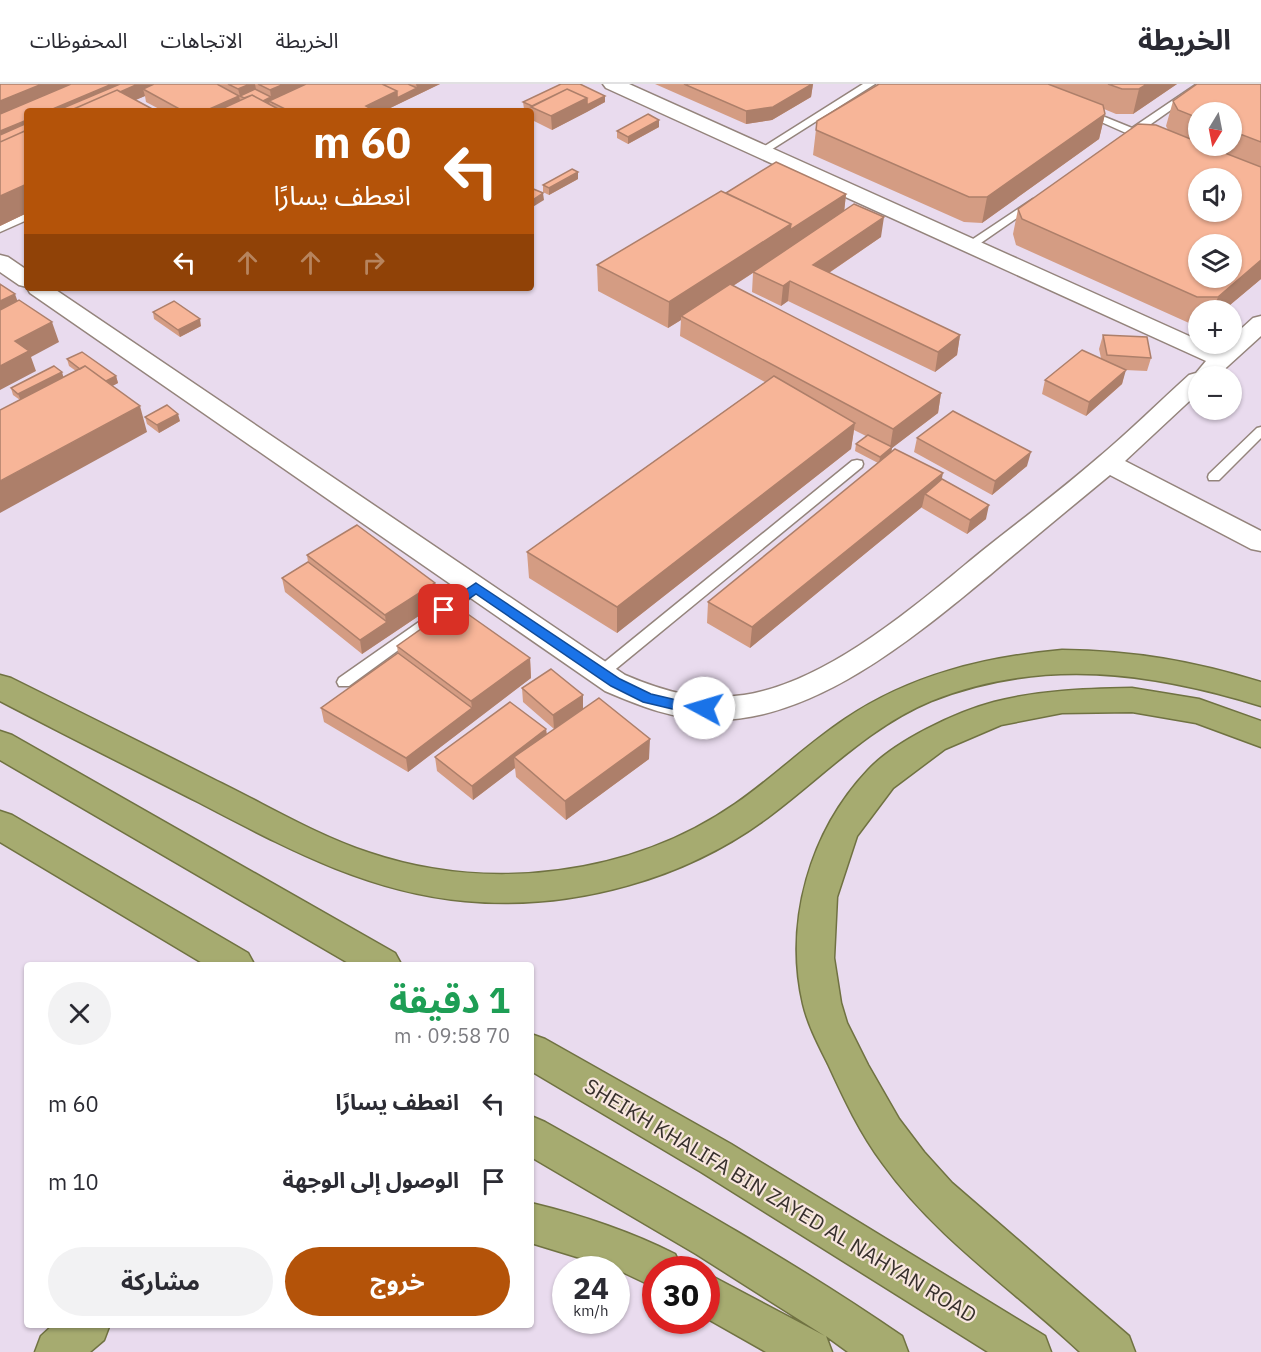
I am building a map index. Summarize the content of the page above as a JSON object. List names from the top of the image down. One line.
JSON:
{"streets":{"highway":["SHEIKH KHALIFA BIN ZAYED AL NAHYAN ROAD"]},"north":"bottom","page":{"header":"الخريطة","nav":["الخريطة","الاتجاهات","المحفوظات"],"map_buttons":["+","−"],"turn":["60 m","انعطف يسارًا"],"heading":["1 دقيقة","70 m · 09:58"],"list":[{"name":"انعطف يسارًا","value":"60 m"},{"name":"الوصول إلى الوجهة","value":"10 m"}],"buttons":["خروج","مشاركة"],"speed":"24 km/h","limit":"30"}}
